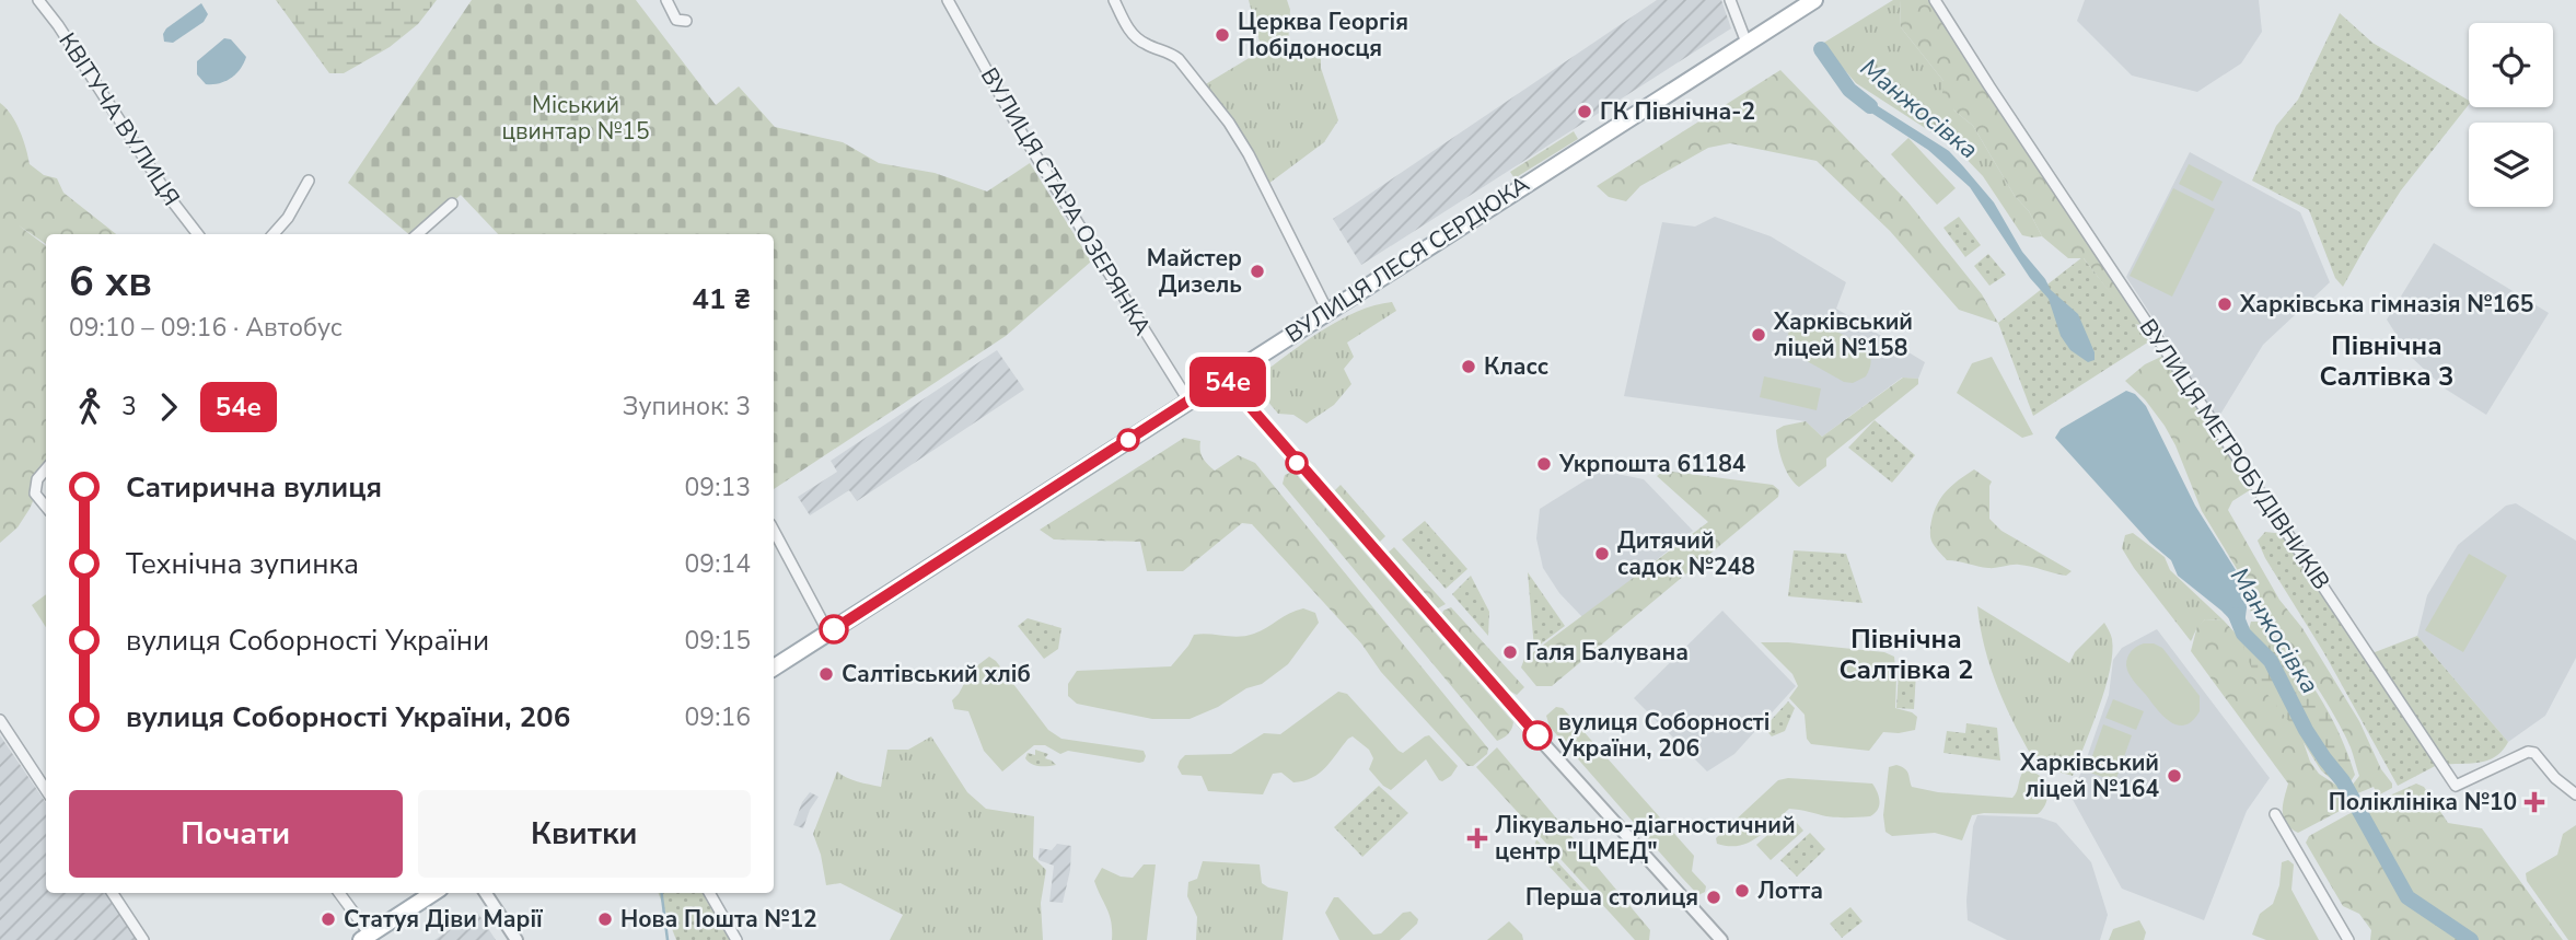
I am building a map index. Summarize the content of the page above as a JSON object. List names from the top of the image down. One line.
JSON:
{"streets":{"main road":["ВУЛИЦЯ ЛЕСЯ СЕРДЮКА"],"street":["КВІТУЧА ВУЛИЦЯ","ВУЛИЦЯ СТАРА ОЗЕРЯНКА","ВУЛИЦЯ МЕТРОБУДІВНИКІВ"]},"crossings":[["ВУЛИЦЯ СТАРА ОЗЕРЯНКА","ВУЛИЦЯ ЛЕСЯ СЕРДЮКА"]],"districts":["Північна Салтівка 3","Північна Салтівка 2"],"water":["Манжосівка"],"parks":["Міський цвинтар №15"],"places":{"other":["Церква Георгія Побідоносця","ГК Північна-2","Майстер Дизель","Харківська гімназія №165","Харківський ліцей №158","Класс","Укрпошта 61184","Дитячий садок №248","Галя Балувана","Салтівський хліб","вулиця Соборності України, 206","Харківський ліцей №164","Лотта","Перша столиця","Статуя Діви Марії","Нова Пошта №12"],"health":["Поліклініка №10","Лікувально-діагностичний центр \"ЦМЕД\""]},"lines":["bus line 54е"],"page":{"on_map":"54е","heading":["6 хв","09:10 – 09:16 · Автобус","41 ₴"],"legs":["3","54е","Зупинок: 3"],"list":[{"name":"Сатирична вулиця","value":"09:13"},{"name":"Технічна зупинка","value":"09:14"},{"name":"вулиця Соборності України","value":"09:15"},{"name":"вулиця Соборності України, 206","value":"09:16"}],"buttons":["Почати","Квитки"]}}
